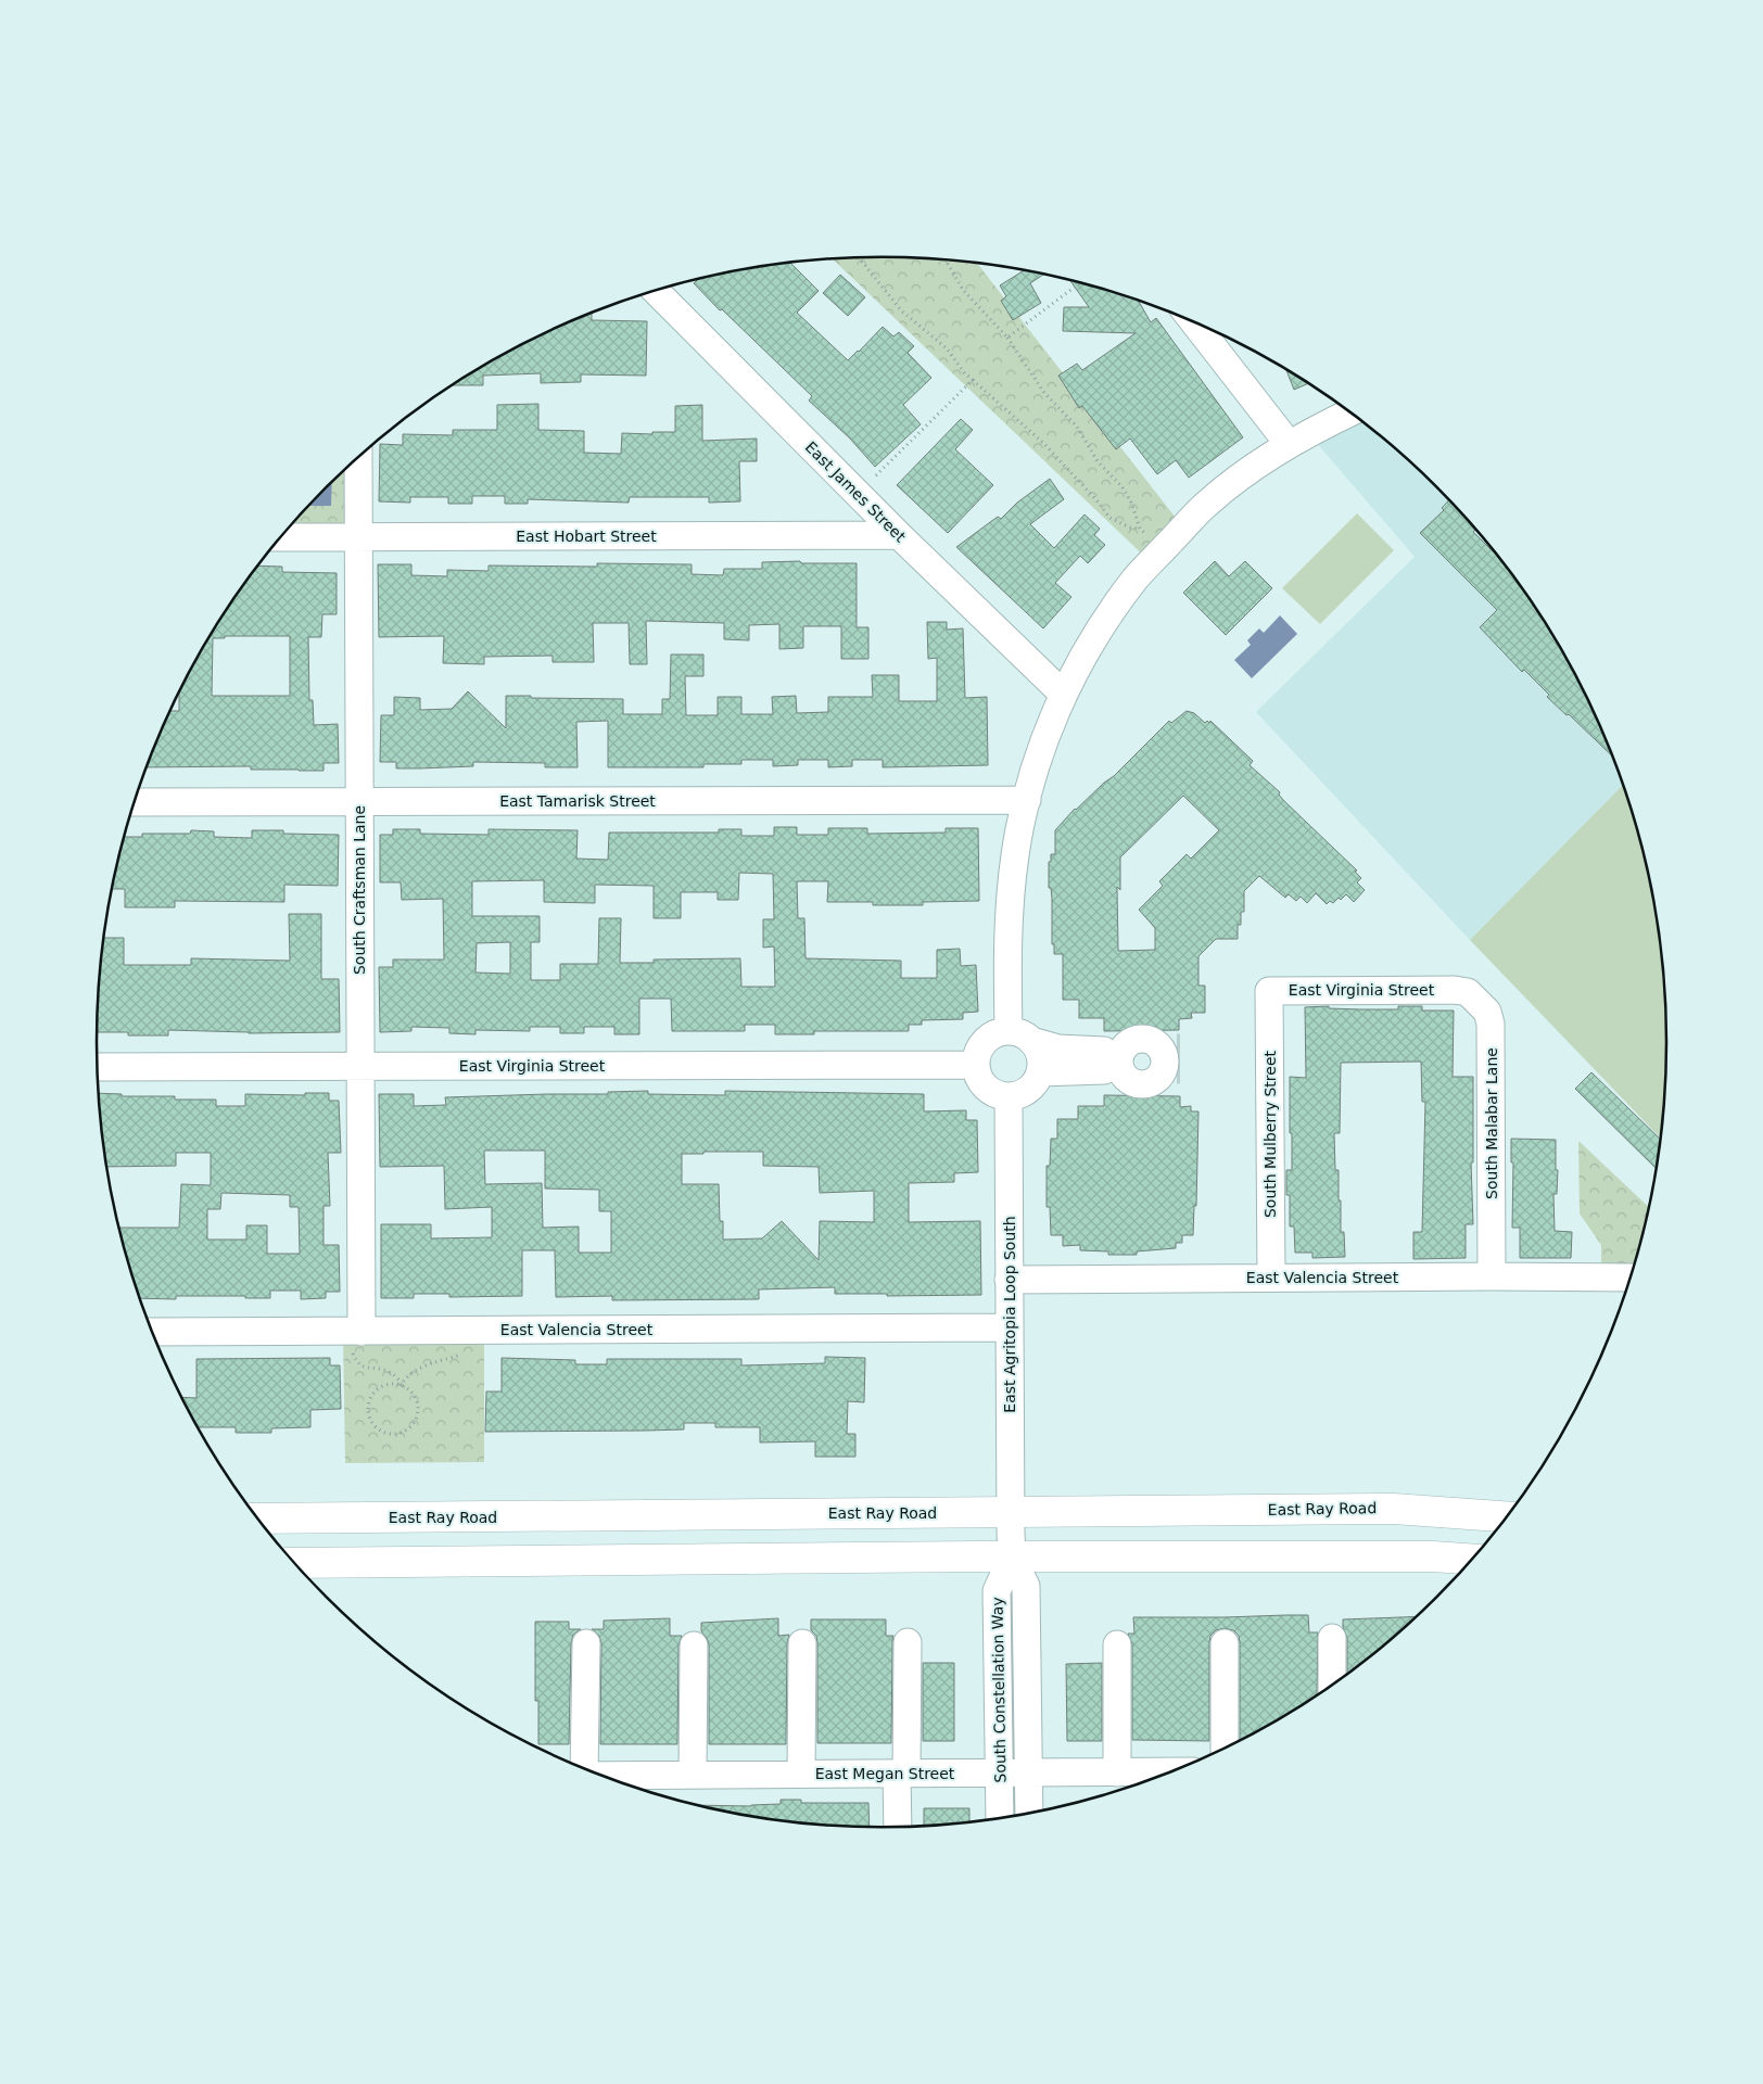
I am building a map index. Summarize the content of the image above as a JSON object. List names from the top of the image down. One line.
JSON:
{"streets":{"main road":["East Ray Road"],"street":["East James Street","East Hobart Street","East Tamarisk Street","South Craftsman Lane","East Virginia Street","South Malabar Lane","South Mulberry Street","East Valencia Street","East Agritopia Loop South","South Constellation Way","East Megan Street"]},"crossings":[["East James Street","East Hobart Street"],["East Hobart Street","South Craftsman Lane"],["East Tamarisk Street","South Craftsman Lane"],["South Craftsman Lane","East Virginia Street"],["South Craftsman Lane","East Valencia Street"],["East Virginia Street","South Malabar Lane"],["East Virginia Street","South Mulberry Street"],["East Virginia Street","East Agritopia Loop South"],["South Malabar Lane","East Valencia Street"],["South Mulberry Street","East Valencia Street"],["East Valencia Street","East Agritopia Loop South"],["East Agritopia Loop South","East Ray Road"],["East Agritopia Loop South","South Constellation Way"],["East Ray Road","South Constellation Way"],["South Constellation Way","East Megan Street"]]}
